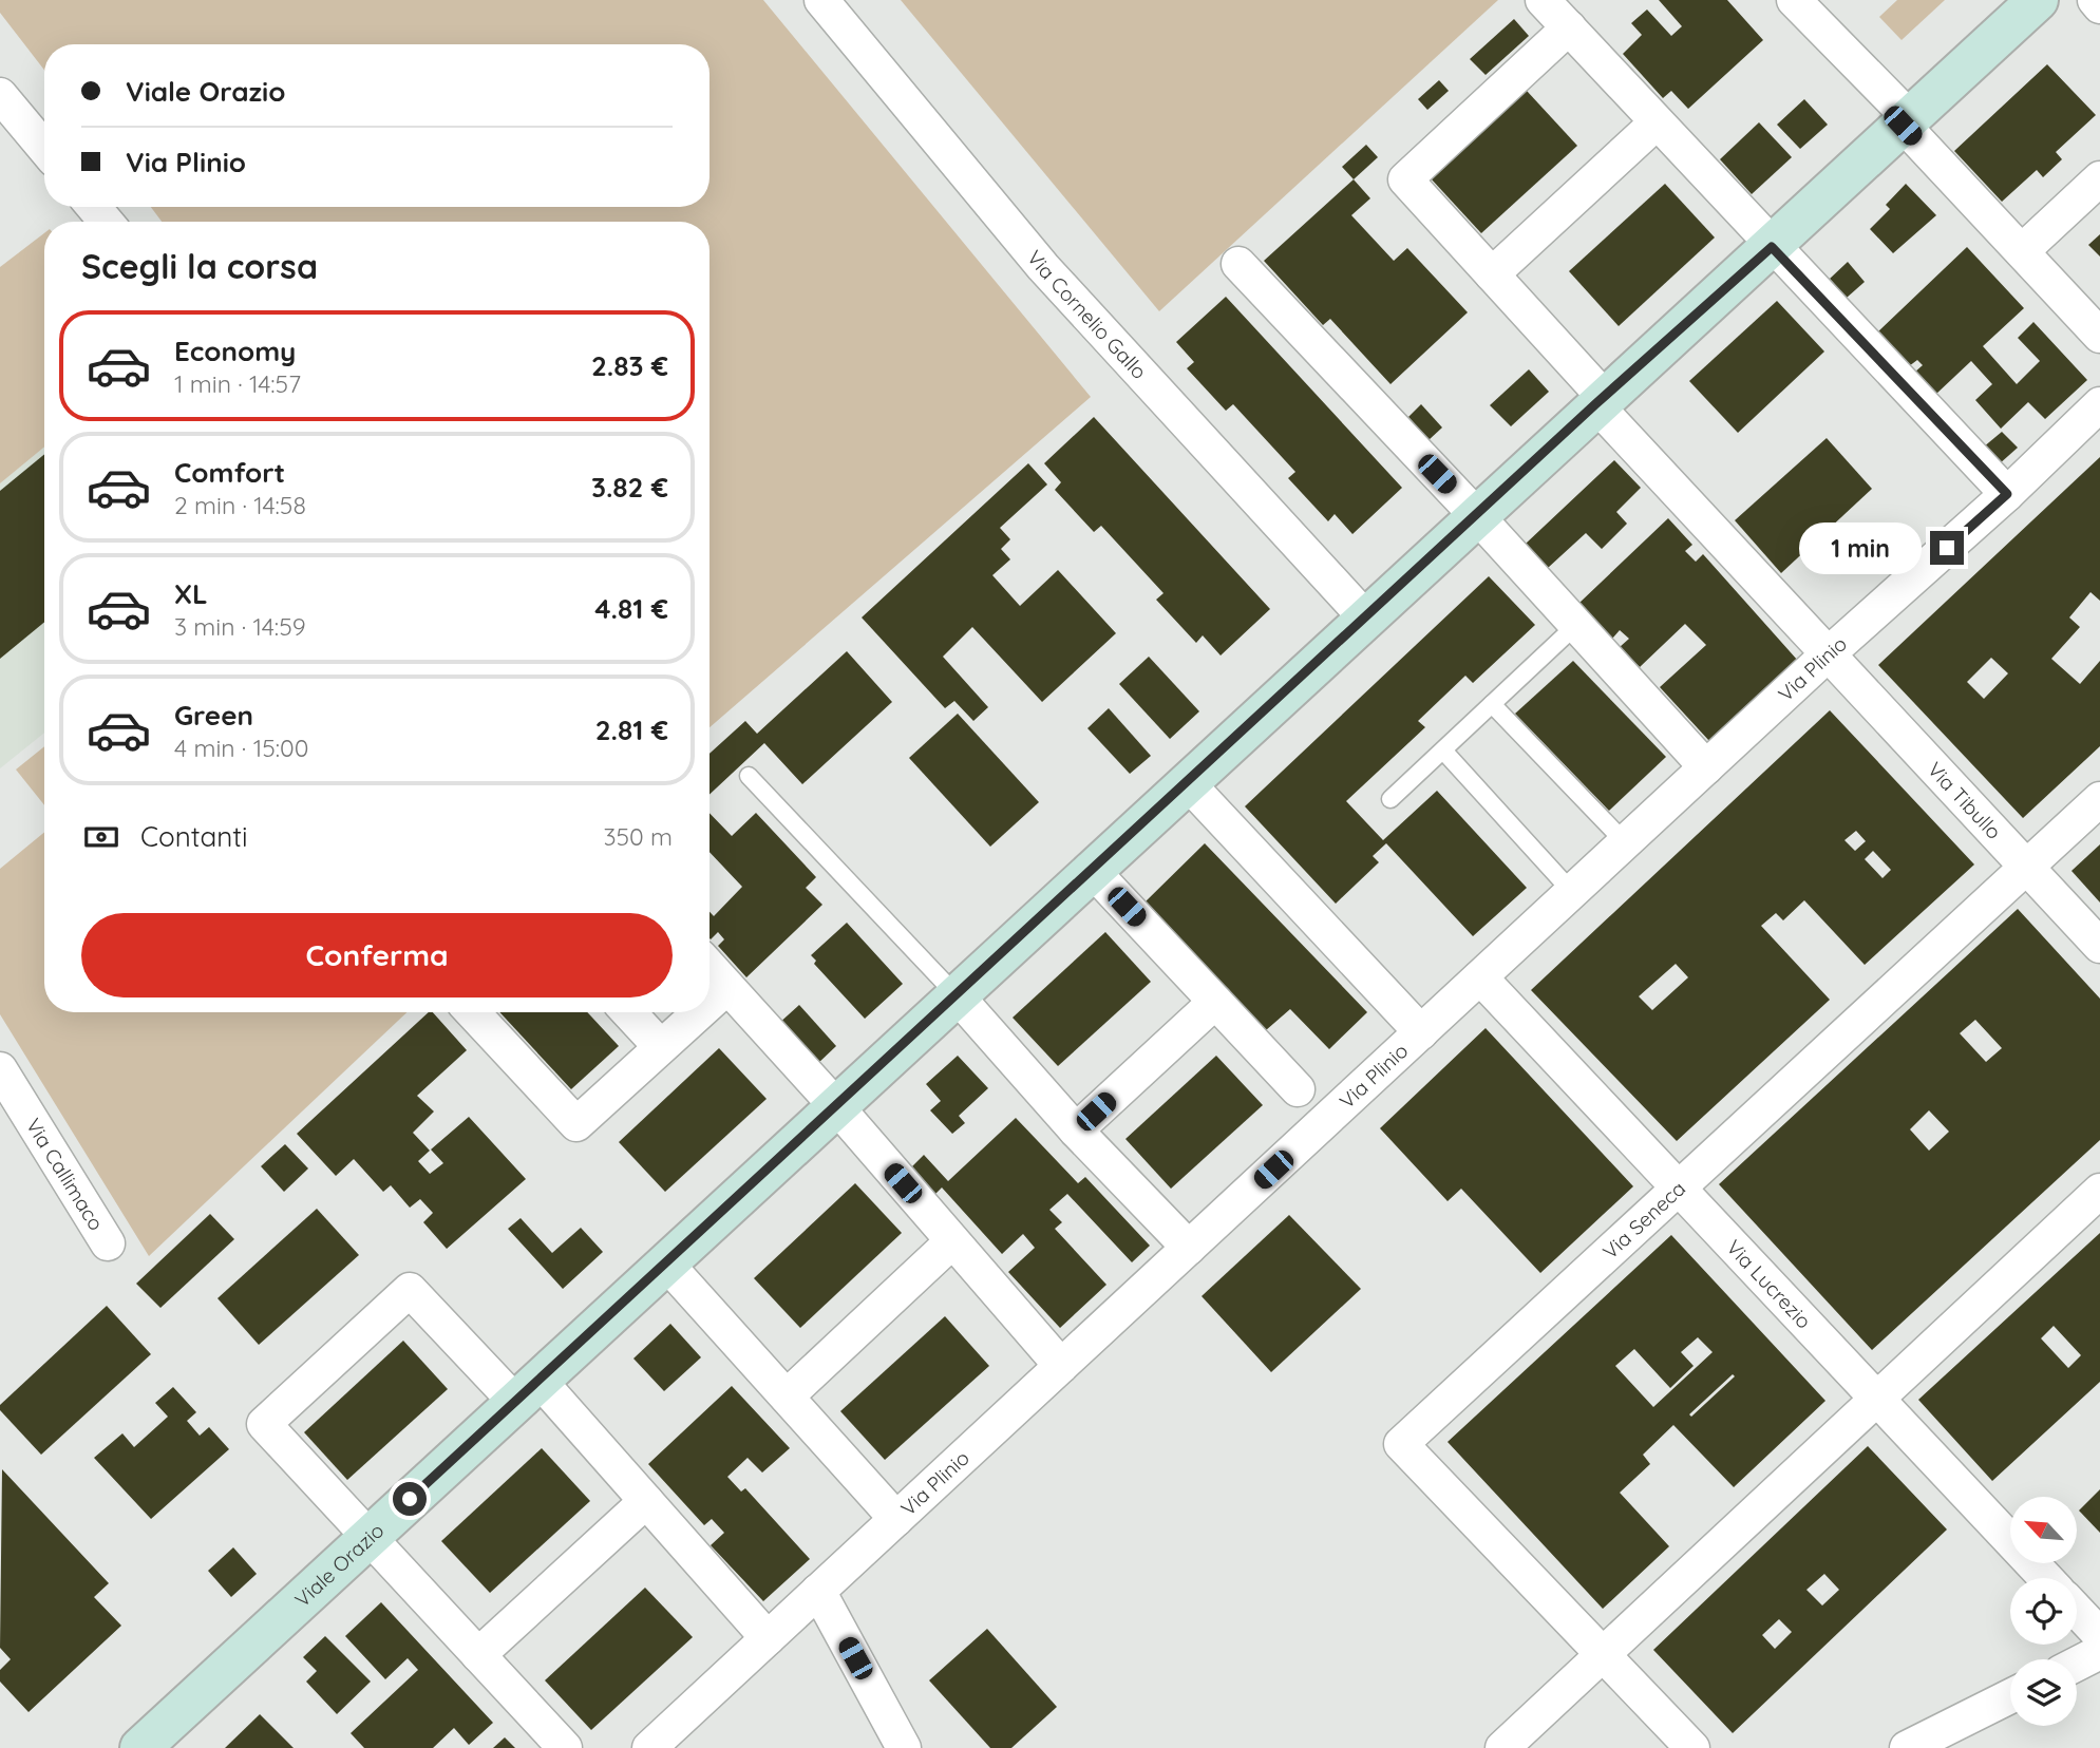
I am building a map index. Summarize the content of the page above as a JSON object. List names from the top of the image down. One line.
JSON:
{"streets":{"street":["Via Cornelio Gallo","Via Plinio","Via Tibullo","Via Callimaco","Via Seneca","Via Lucrezio","Viale Orazio"]},"crossings":[["Via Cornelio Gallo","Viale Orazio"],["Via Plinio","Via Tibullo"],["Via Plinio","Via Lucrezio"],["Via Tibullo","Via Seneca"],["Via Tibullo","Viale Orazio"],["Via Seneca","Via Lucrezio"]],"north":"top left","page":{"banner":["Viale Orazio","Via Plinio"],"heading":"Scegli la corsa","list":[{"name":"Economy","note":"1 min · 14:57","value":"2.83 €"},{"name":"Comfort","note":"2 min · 14:58","value":"3.82 €"},{"name":"XL","note":"3 min · 14:59","value":"4.81 €"},{"name":"Green","note":"4 min · 15:00","value":"2.81 €"}],"bubble":"1 min","pay":["Contanti","350 m"],"buttons":"Conferma"}}
